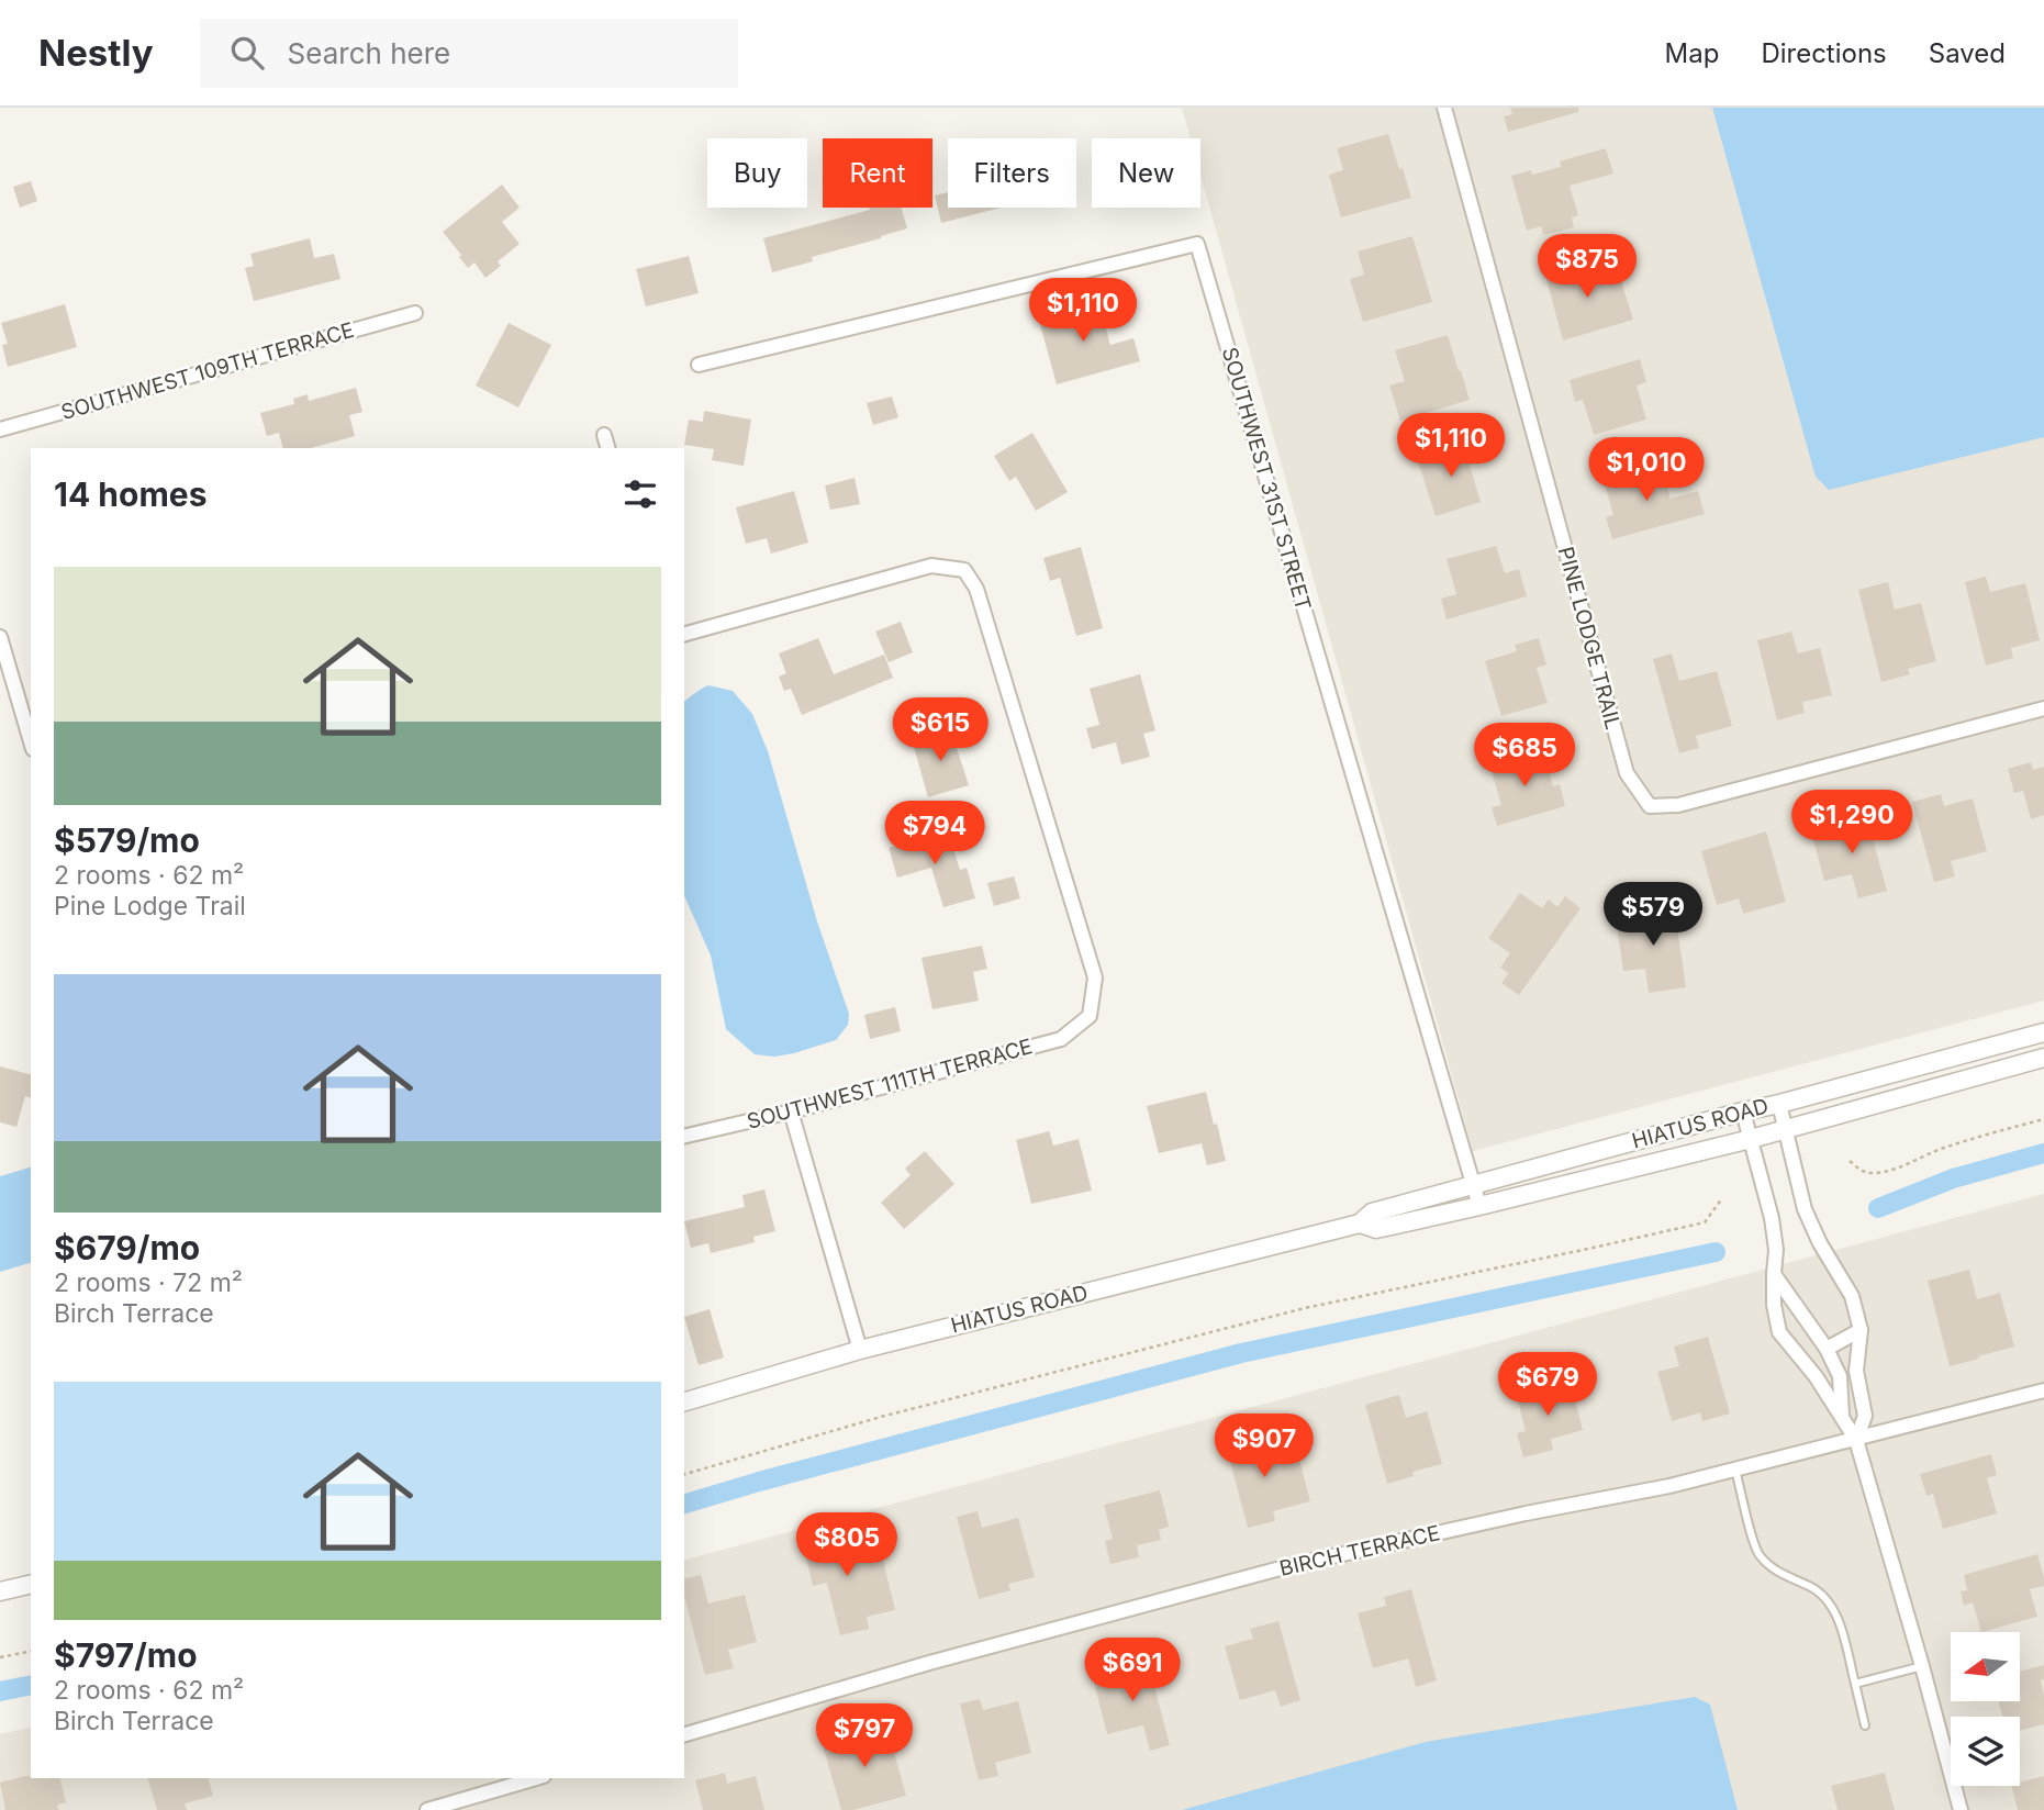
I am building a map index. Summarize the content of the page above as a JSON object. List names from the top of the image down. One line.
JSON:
{"streets":{"street":["SOUTHWEST 109TH TERRACE","SOUTHWEST 31ST STREET","PINE LODGE TRAIL","SOUTHWEST 111TH TERRACE","HIATUS ROAD","BIRCH TERRACE"]},"crossings":[["SOUTHWEST 31ST STREET","HIATUS ROAD"]],"north":"left","page":{"header":"Nestly","search":"Search here","nav":["Map","Directions","Saved"],"chip":["Buy","Rent","Filters","New"],"price":["$875","$1,110","$1,110","$1,010","$615","$685","$1,290","$794","$579","$679","$907","$805","$691","$797"],"heading":"14 homes","list":[{"name":"$579/mo","note":"2 rooms · 62 m² · Pine Lodge Trail"},{"name":"$679/mo","note":"2 rooms · 72 m² · Birch Terrace"},{"name":"$797/mo","note":"2 rooms · 62 m² · Birch Terrace"}]}}
